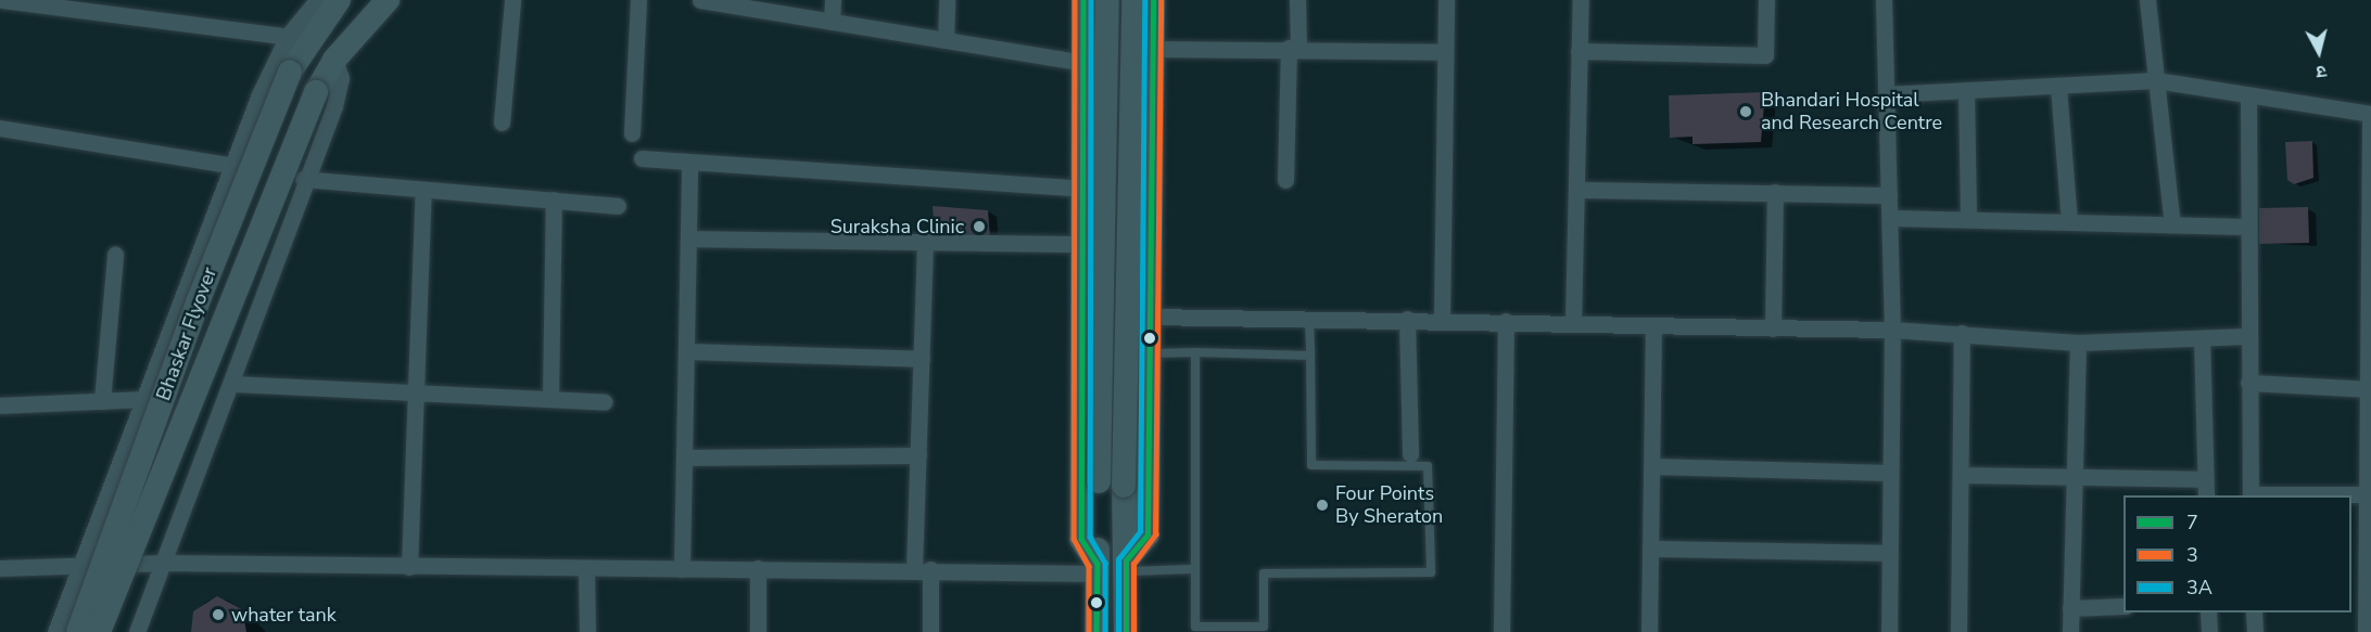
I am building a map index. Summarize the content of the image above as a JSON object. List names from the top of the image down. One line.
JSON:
{"streets":{"main road":["Bhaskar Flyover"]},"places":["Bhandari Hospital and Research Centre","Suraksha Clinic","Four Points By Sheraton","whater tank"],"lines":["transit line 7","transit line 3","transit line 3A"],"legend":["7","3","3A"],"north":"bottom"}
